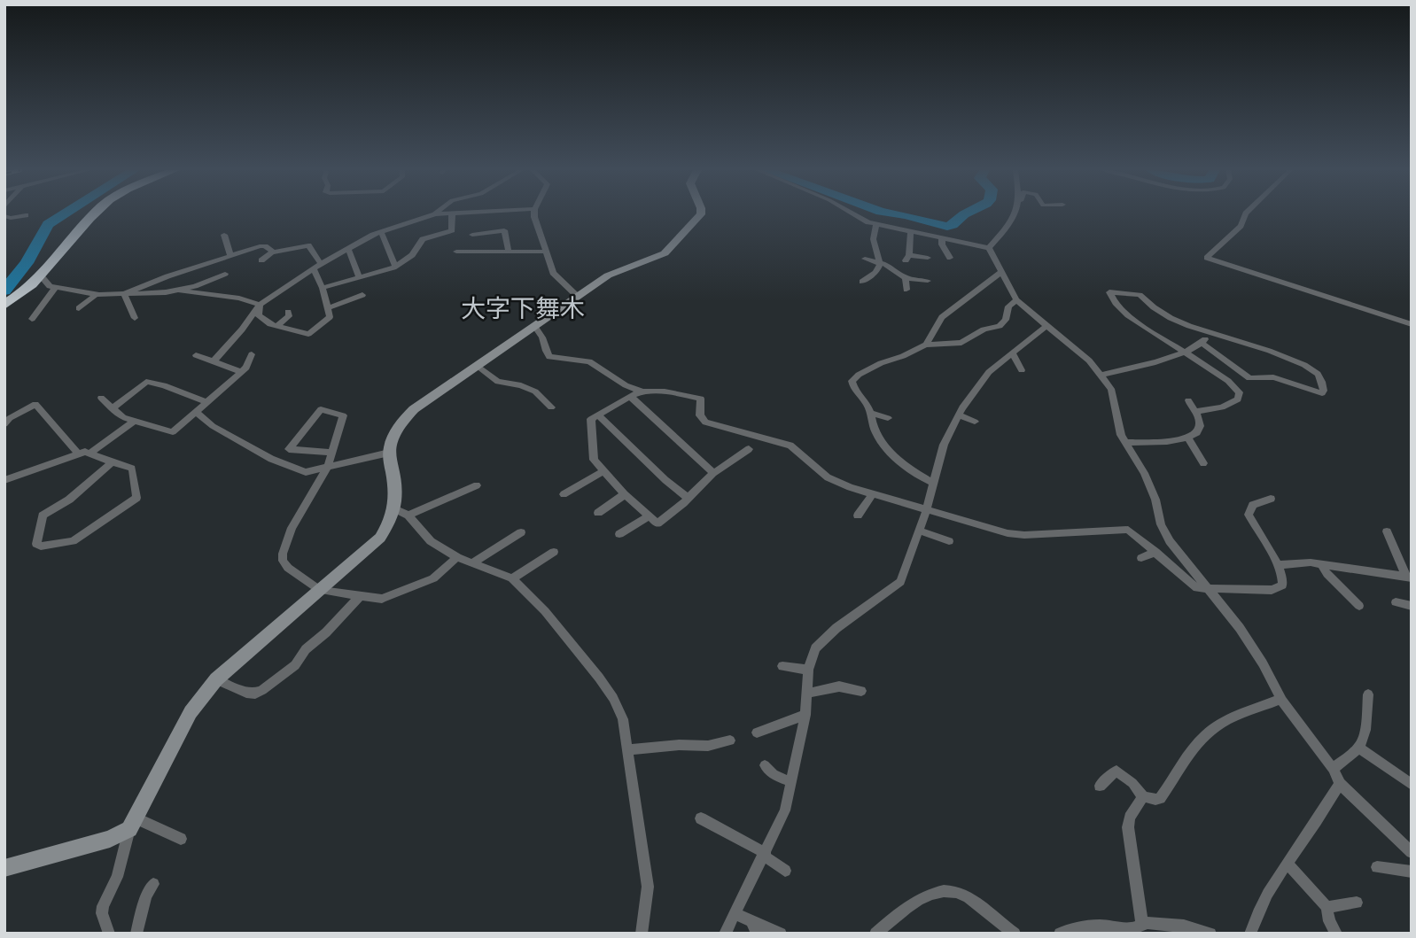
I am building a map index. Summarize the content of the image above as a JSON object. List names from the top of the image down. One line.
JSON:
{"districts":["大字下舞木"]}
